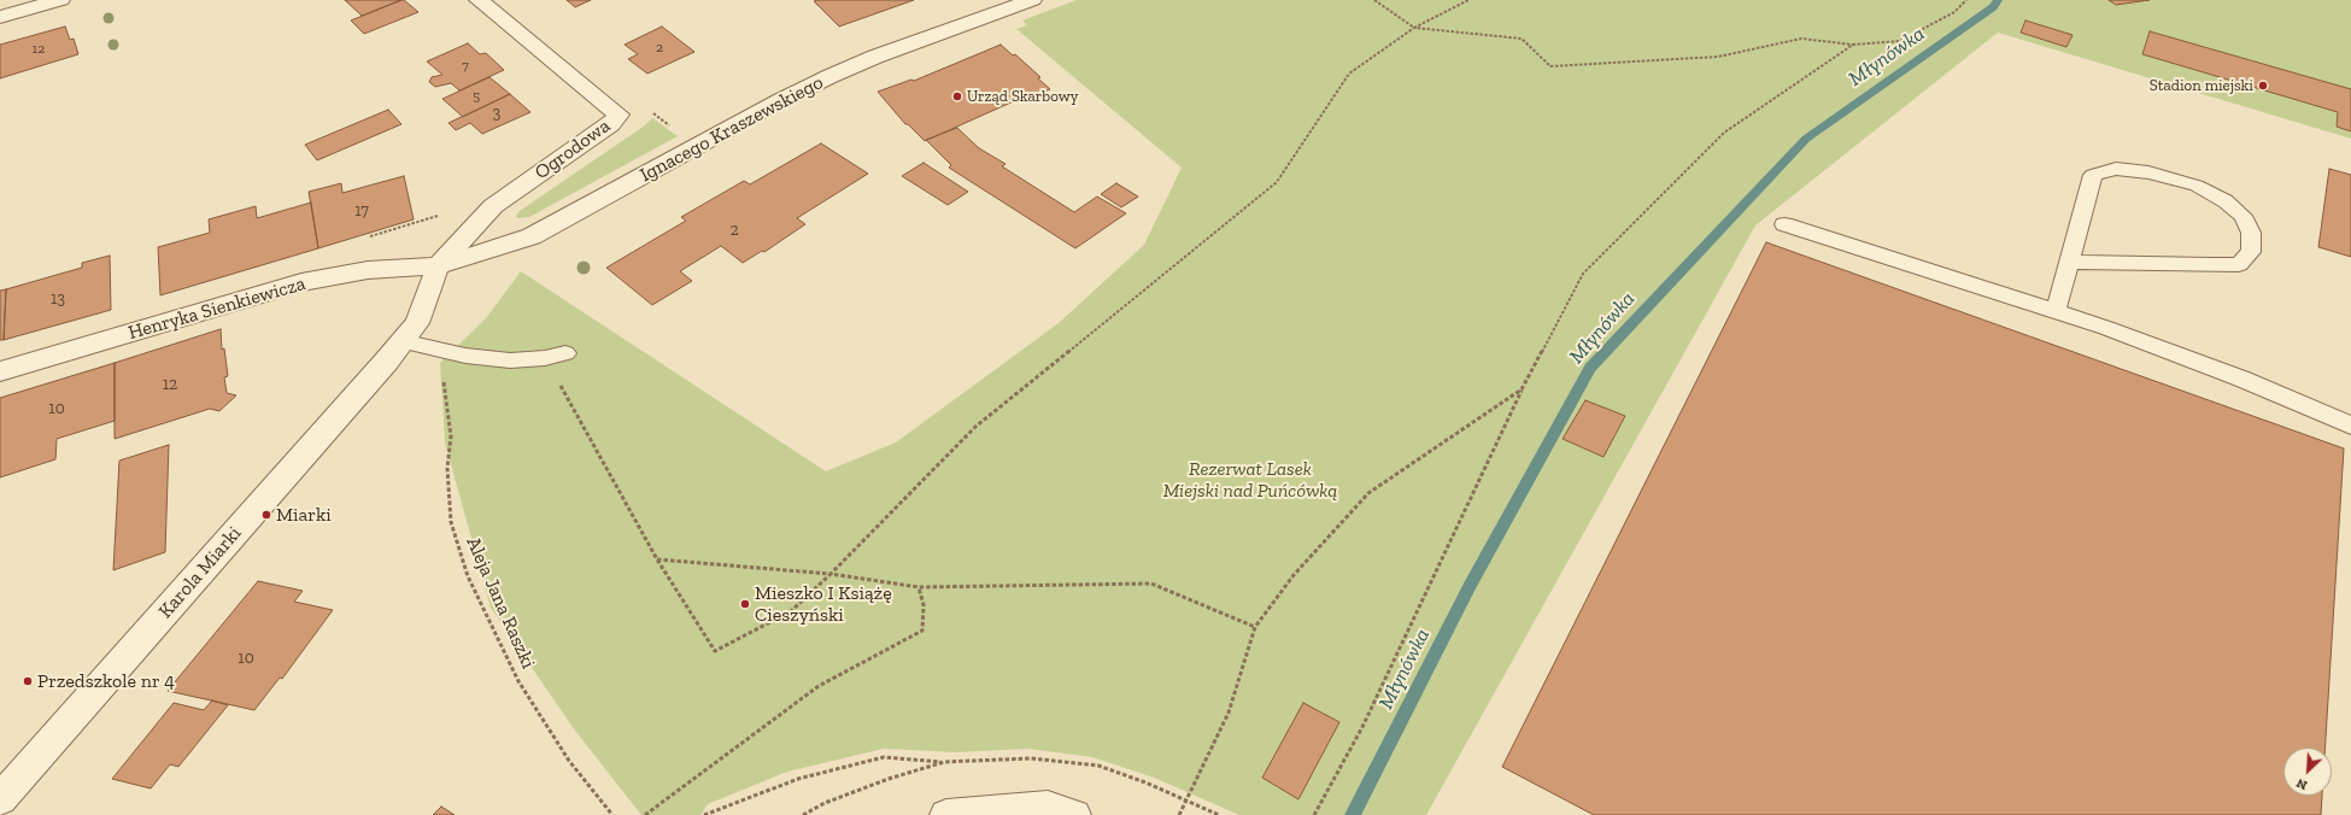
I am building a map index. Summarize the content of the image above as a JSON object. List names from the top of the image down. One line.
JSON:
{"streets":{"street":["Ignacego Kraszewskiego","Ogrodowa","Henryka Sienkiewicza","Karola Miarki"],"path":["Aleja Jana Raszki"]},"crossings":[["Ignacego Kraszewskiego","Ogrodowa"],["Ignacego Kraszewskiego","Henryka Sienkiewicza"],["Ignacego Kraszewskiego","Karola Miarki"],["Ogrodowa","Henryka Sienkiewicza"],["Ogrodowa","Karola Miarki"],["Henryka Sienkiewicza","Karola Miarki"]],"water":["Młynówka"],"parks":["Rezerwat Lasek Miejski nad Puńcówką"],"places":["Stadion miejski","Urząd Skarbowy","Miarki","Mieszko I Książę Cieszyński","Przedszkole nr 4"],"house_numbers":["2","12","7","5","3","17","2","13","12","10","10"],"north":"bottom left"}
